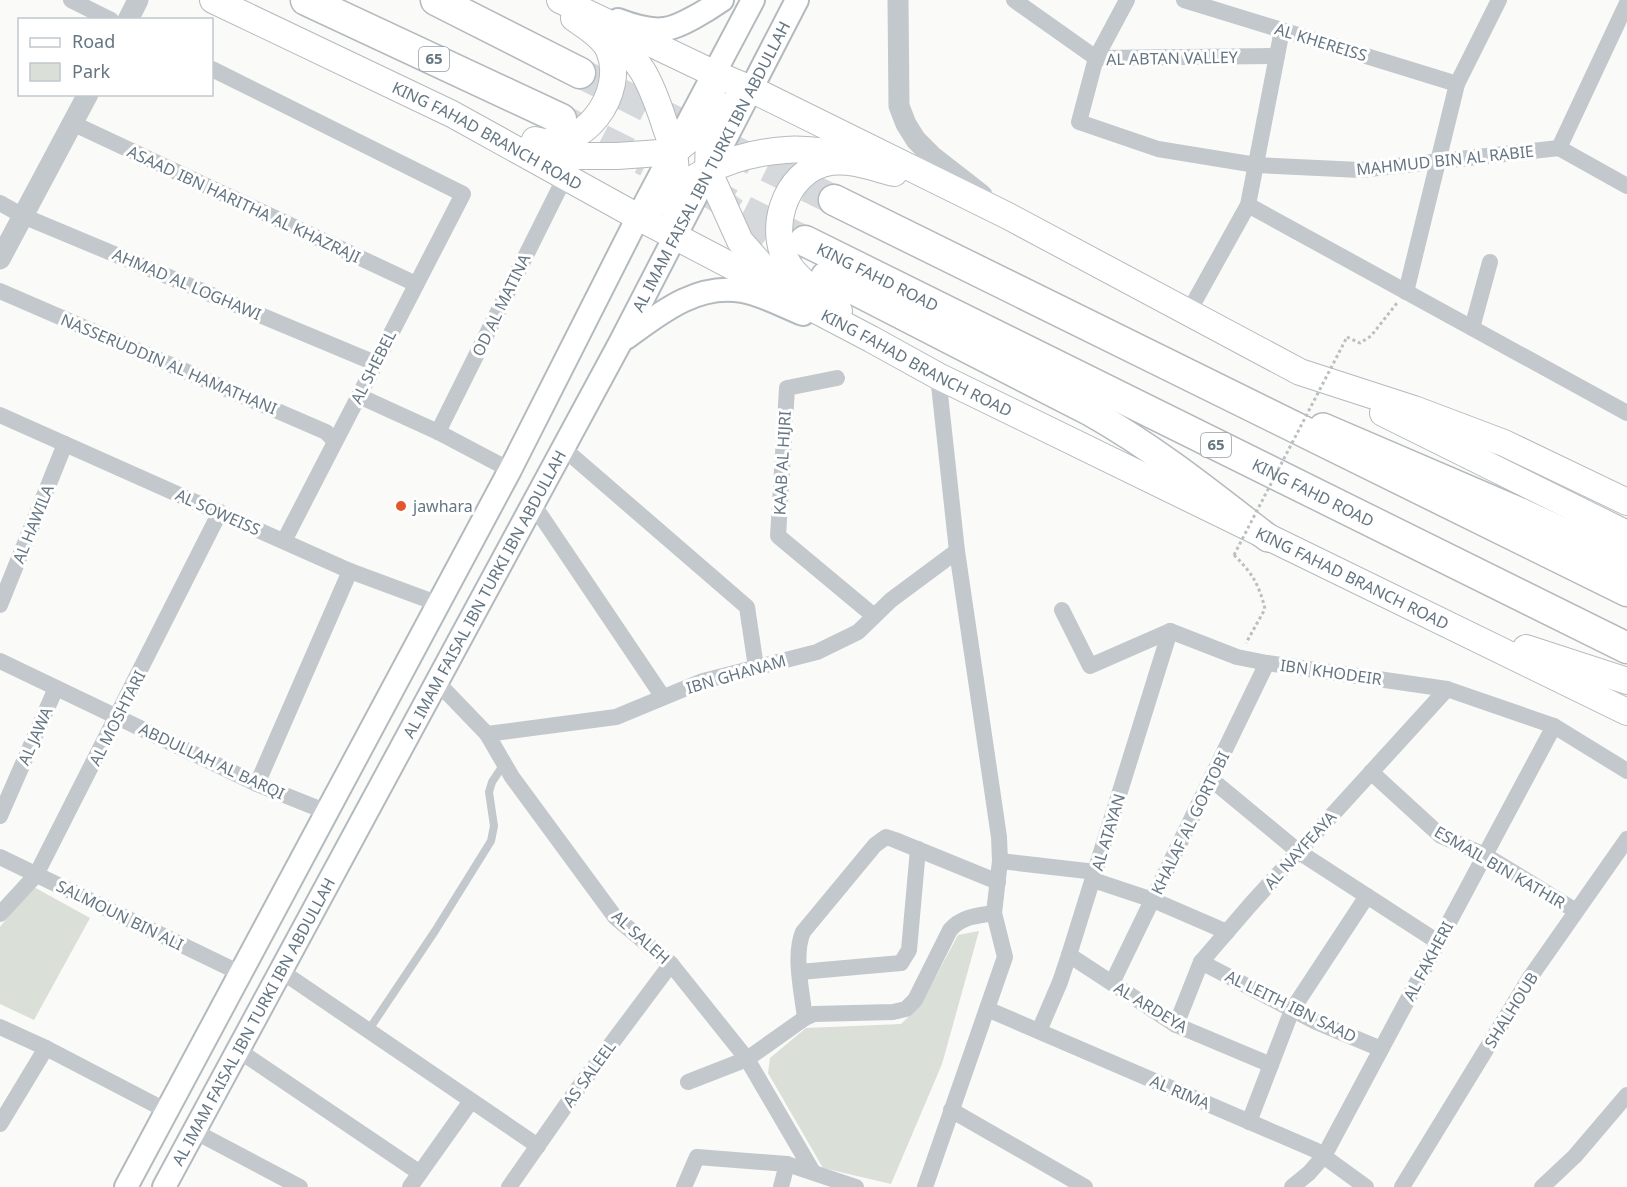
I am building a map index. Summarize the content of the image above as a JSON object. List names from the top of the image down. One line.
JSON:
{"streets":{"highway":["65","KING FAHD ROAD"],"main road":["KING FAHAD BRANCH ROAD","AL IMAM FAISAL IBN TURKI IBN ABDULLAH"],"street":["AL KHEREISS","AL ABTAN VALLEY","MAHMUD BIN AL RABIE","ASAAD IBN HARITHA AL KHAZRAJI","AHMAD AL LOGHAWI","OD AL MATINA","NASSERUDDIN AL HAMATHANI","AL SHEBEL","KAAB AL HIJRI","AL SOWEISS","AL HAWILA","IBN KHODEIR","IBN GHANAM","AL MOSHTARI","AL JAWA","ABDULLAH AL BARQI","KHALAF AL GORTOBI","AL ATAYAN","AL NAYFEAYA","ESMAIL BIN KATHIR","SALMOUN BIN ALI","AL SALEH","AL FAKHERI","AL LEITH IBN SAAD","AL ARDEYA","SHALHOUB","AS SALEEL","AL RIMA"]},"crossings":[["AL ABTAN VALLEY","MAHMUD BIN AL RABIE"],["KING FAHAD BRANCH ROAD","AL IMAM FAISAL IBN TURKI IBN ABDULLAH"],["KING FAHAD BRANCH ROAD","OD AL MATINA"],["AL IMAM FAISAL IBN TURKI IBN ABDULLAH","AL SOWEISS"],["AL IMAM FAISAL IBN TURKI IBN ABDULLAH","ABDULLAH AL BARQI"],["AL IMAM FAISAL IBN TURKI IBN ABDULLAH","SALMOUN BIN ALI"],["AL IMAM FAISAL IBN TURKI IBN ABDULLAH","AL SALEH"],["ASAAD IBN HARITHA AL KHAZRAJI","AL SHEBEL"],["AHMAD AL LOGHAWI","AL SHEBEL"],["NASSERUDDIN AL HAMATHANI","AL SHEBEL"],["AL SHEBEL","AL SOWEISS"],["KAAB AL HIJRI","IBN GHANAM"],["AL SOWEISS","AL HAWILA"],["AL SOWEISS","AL MOSHTARI"],["IBN KHODEIR","KHALAF AL GORTOBI"],["IBN KHODEIR","AL ATAYAN"],["IBN KHODEIR","AL NAYFEAYA"],["IBN KHODEIR","AL FAKHERI"],["IBN GHANAM","AL SALEH"],["AL MOSHTARI","ABDULLAH AL BARQI"],["AL MOSHTARI","SALMOUN BIN ALI"],["AL JAWA","ABDULLAH AL BARQI"],["KHALAF AL GORTOBI","AL ARDEYA"],["AL ATAYAN","AL ARDEYA"],["AL ATAYAN","AL RIMA"],["AL NAYFEAYA","ESMAIL BIN KATHIR"],["AL NAYFEAYA","AL LEITH IBN SAAD"],["AL NAYFEAYA","AL ARDEYA"],["ESMAIL BIN KATHIR","AL FAKHERI"],["ESMAIL BIN KATHIR","SHALHOUB"],["AL SALEH","AS SALEEL"],["AL FAKHERI","AL LEITH IBN SAAD"],["AL FAKHERI","AL RIMA"]],"places":["jawhara"],"legend":["Road","Park"]}
